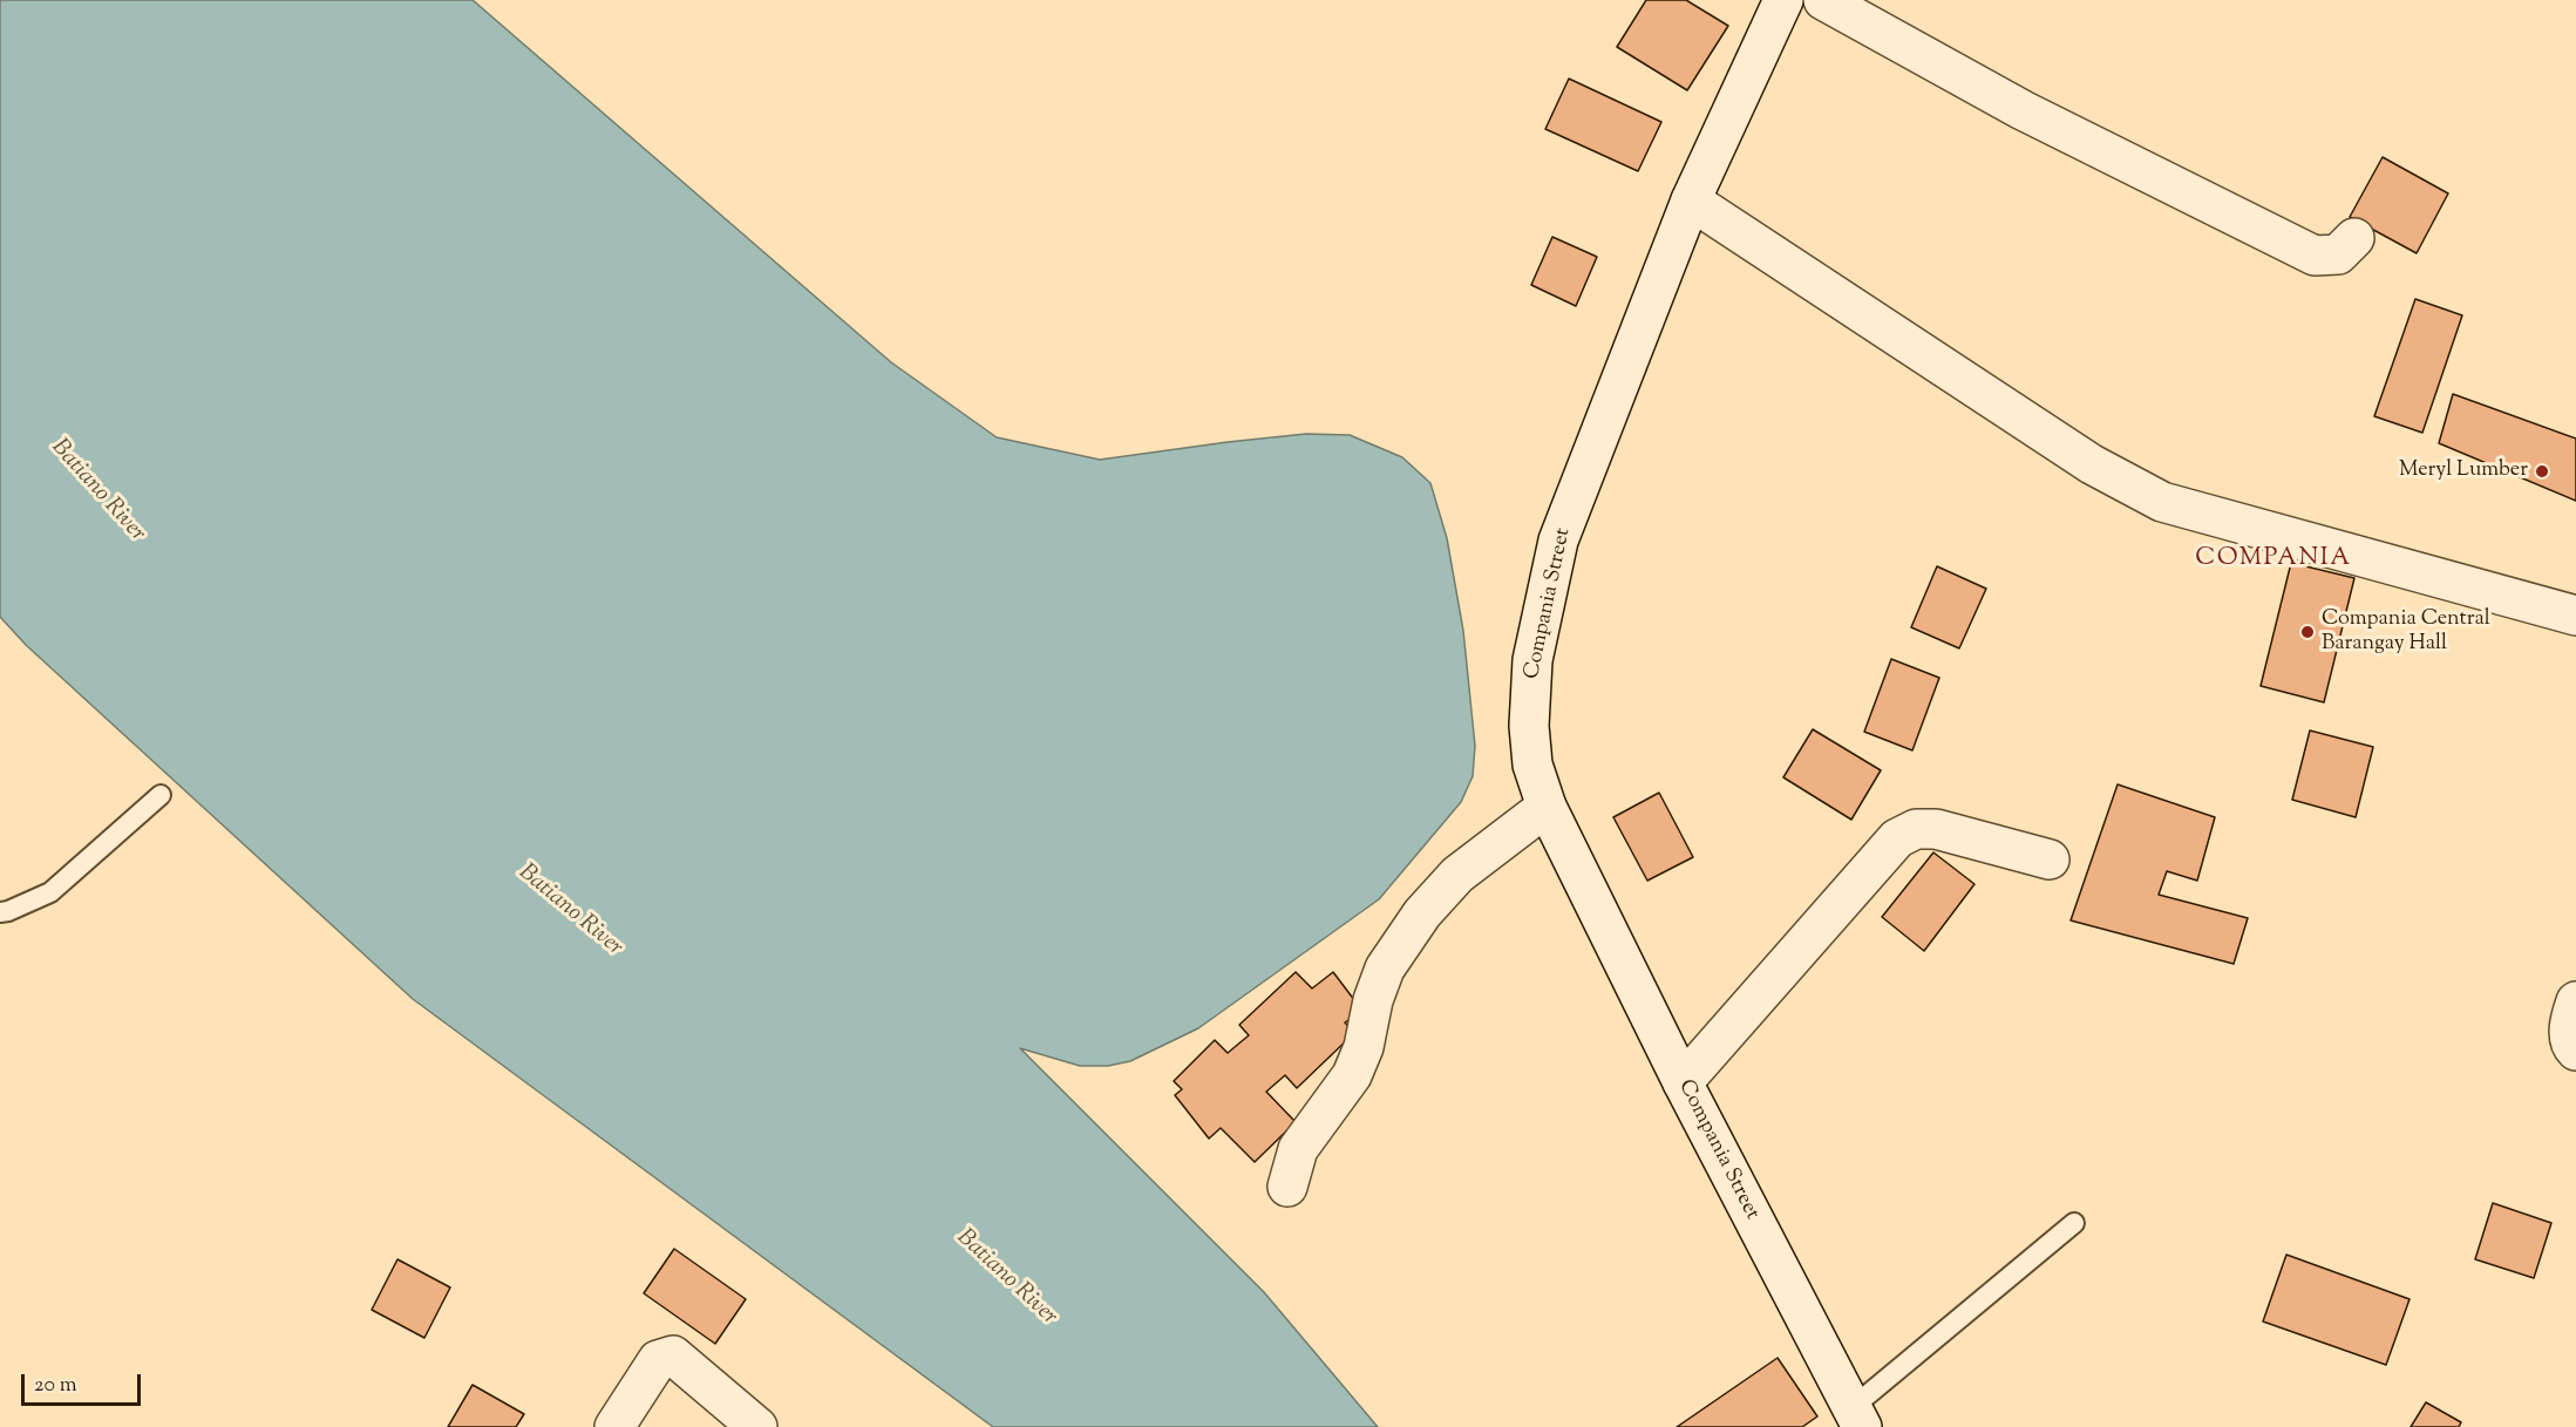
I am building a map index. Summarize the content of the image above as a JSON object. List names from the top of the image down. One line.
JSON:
{"streets":{"street":["Compania Street"]},"districts":["COMPANIA"],"water":["Batiano River"],"places":["Meryl Lumber","Compania Central Barangay Hall"],"scale_bar":"20 m"}
